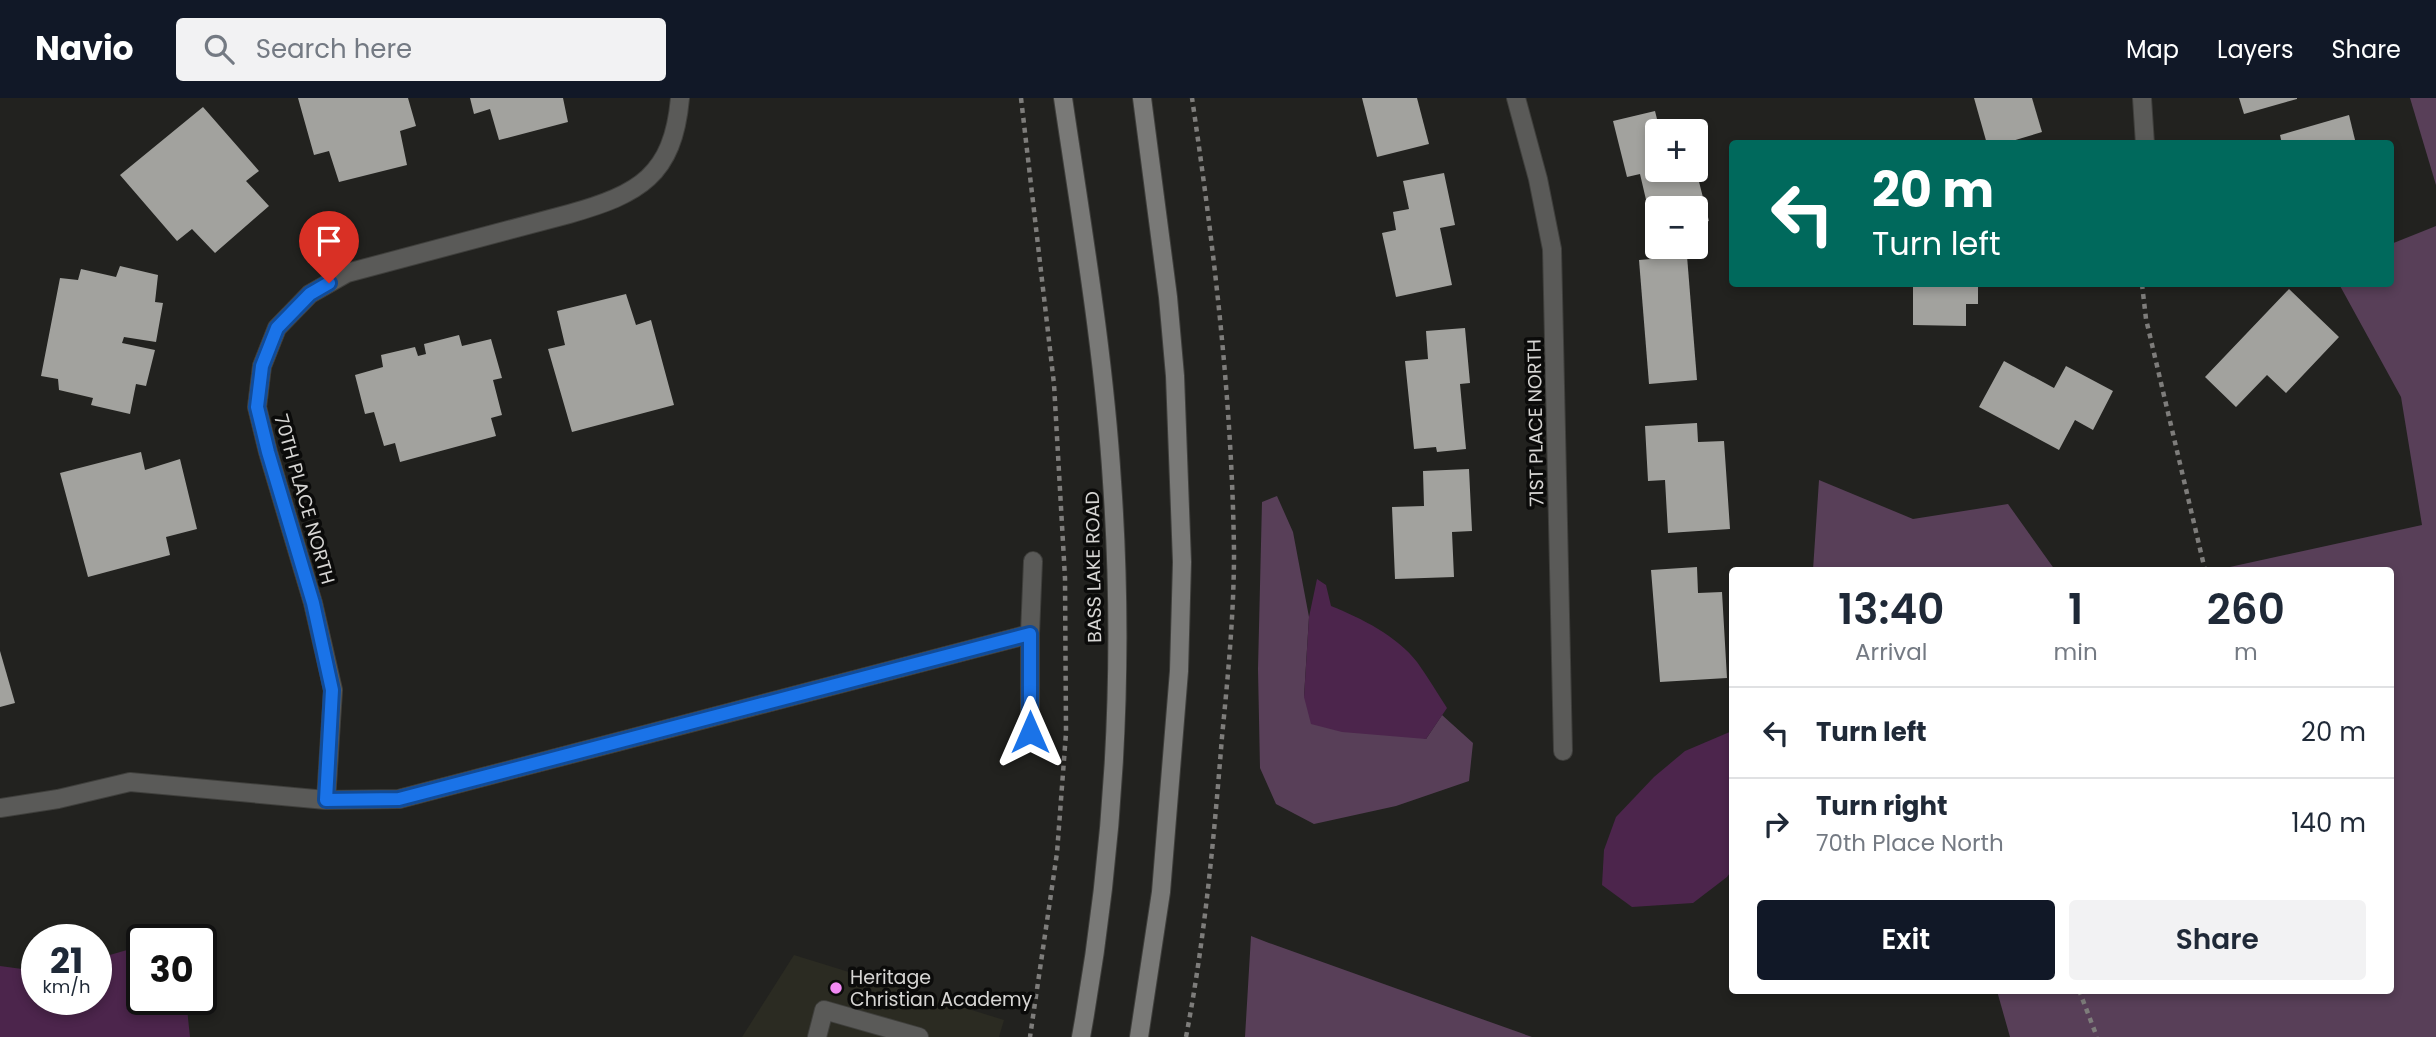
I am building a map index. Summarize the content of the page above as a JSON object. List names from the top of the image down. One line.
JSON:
{"streets":{"main road":["BASS LAKE ROAD"],"street":["71ST PLACE NORTH","70TH PLACE NORTH"]},"places":["Heritage Christian Academy"],"page":{"header":"Navio","search":"Search here","nav":["Map","Layers","Share"],"map_buttons":["+","−"],"turn":["20 m","Turn left"],"eta":["13:40","Arrival","1","min","260","m"],"list":[{"name":"Turn left","value":"20 m"},{"name":"Turn right","note":"70th Place North","value":"140 m"}],"buttons":["Exit","Share"],"speed":"21 km/h","limit":"30"}}
